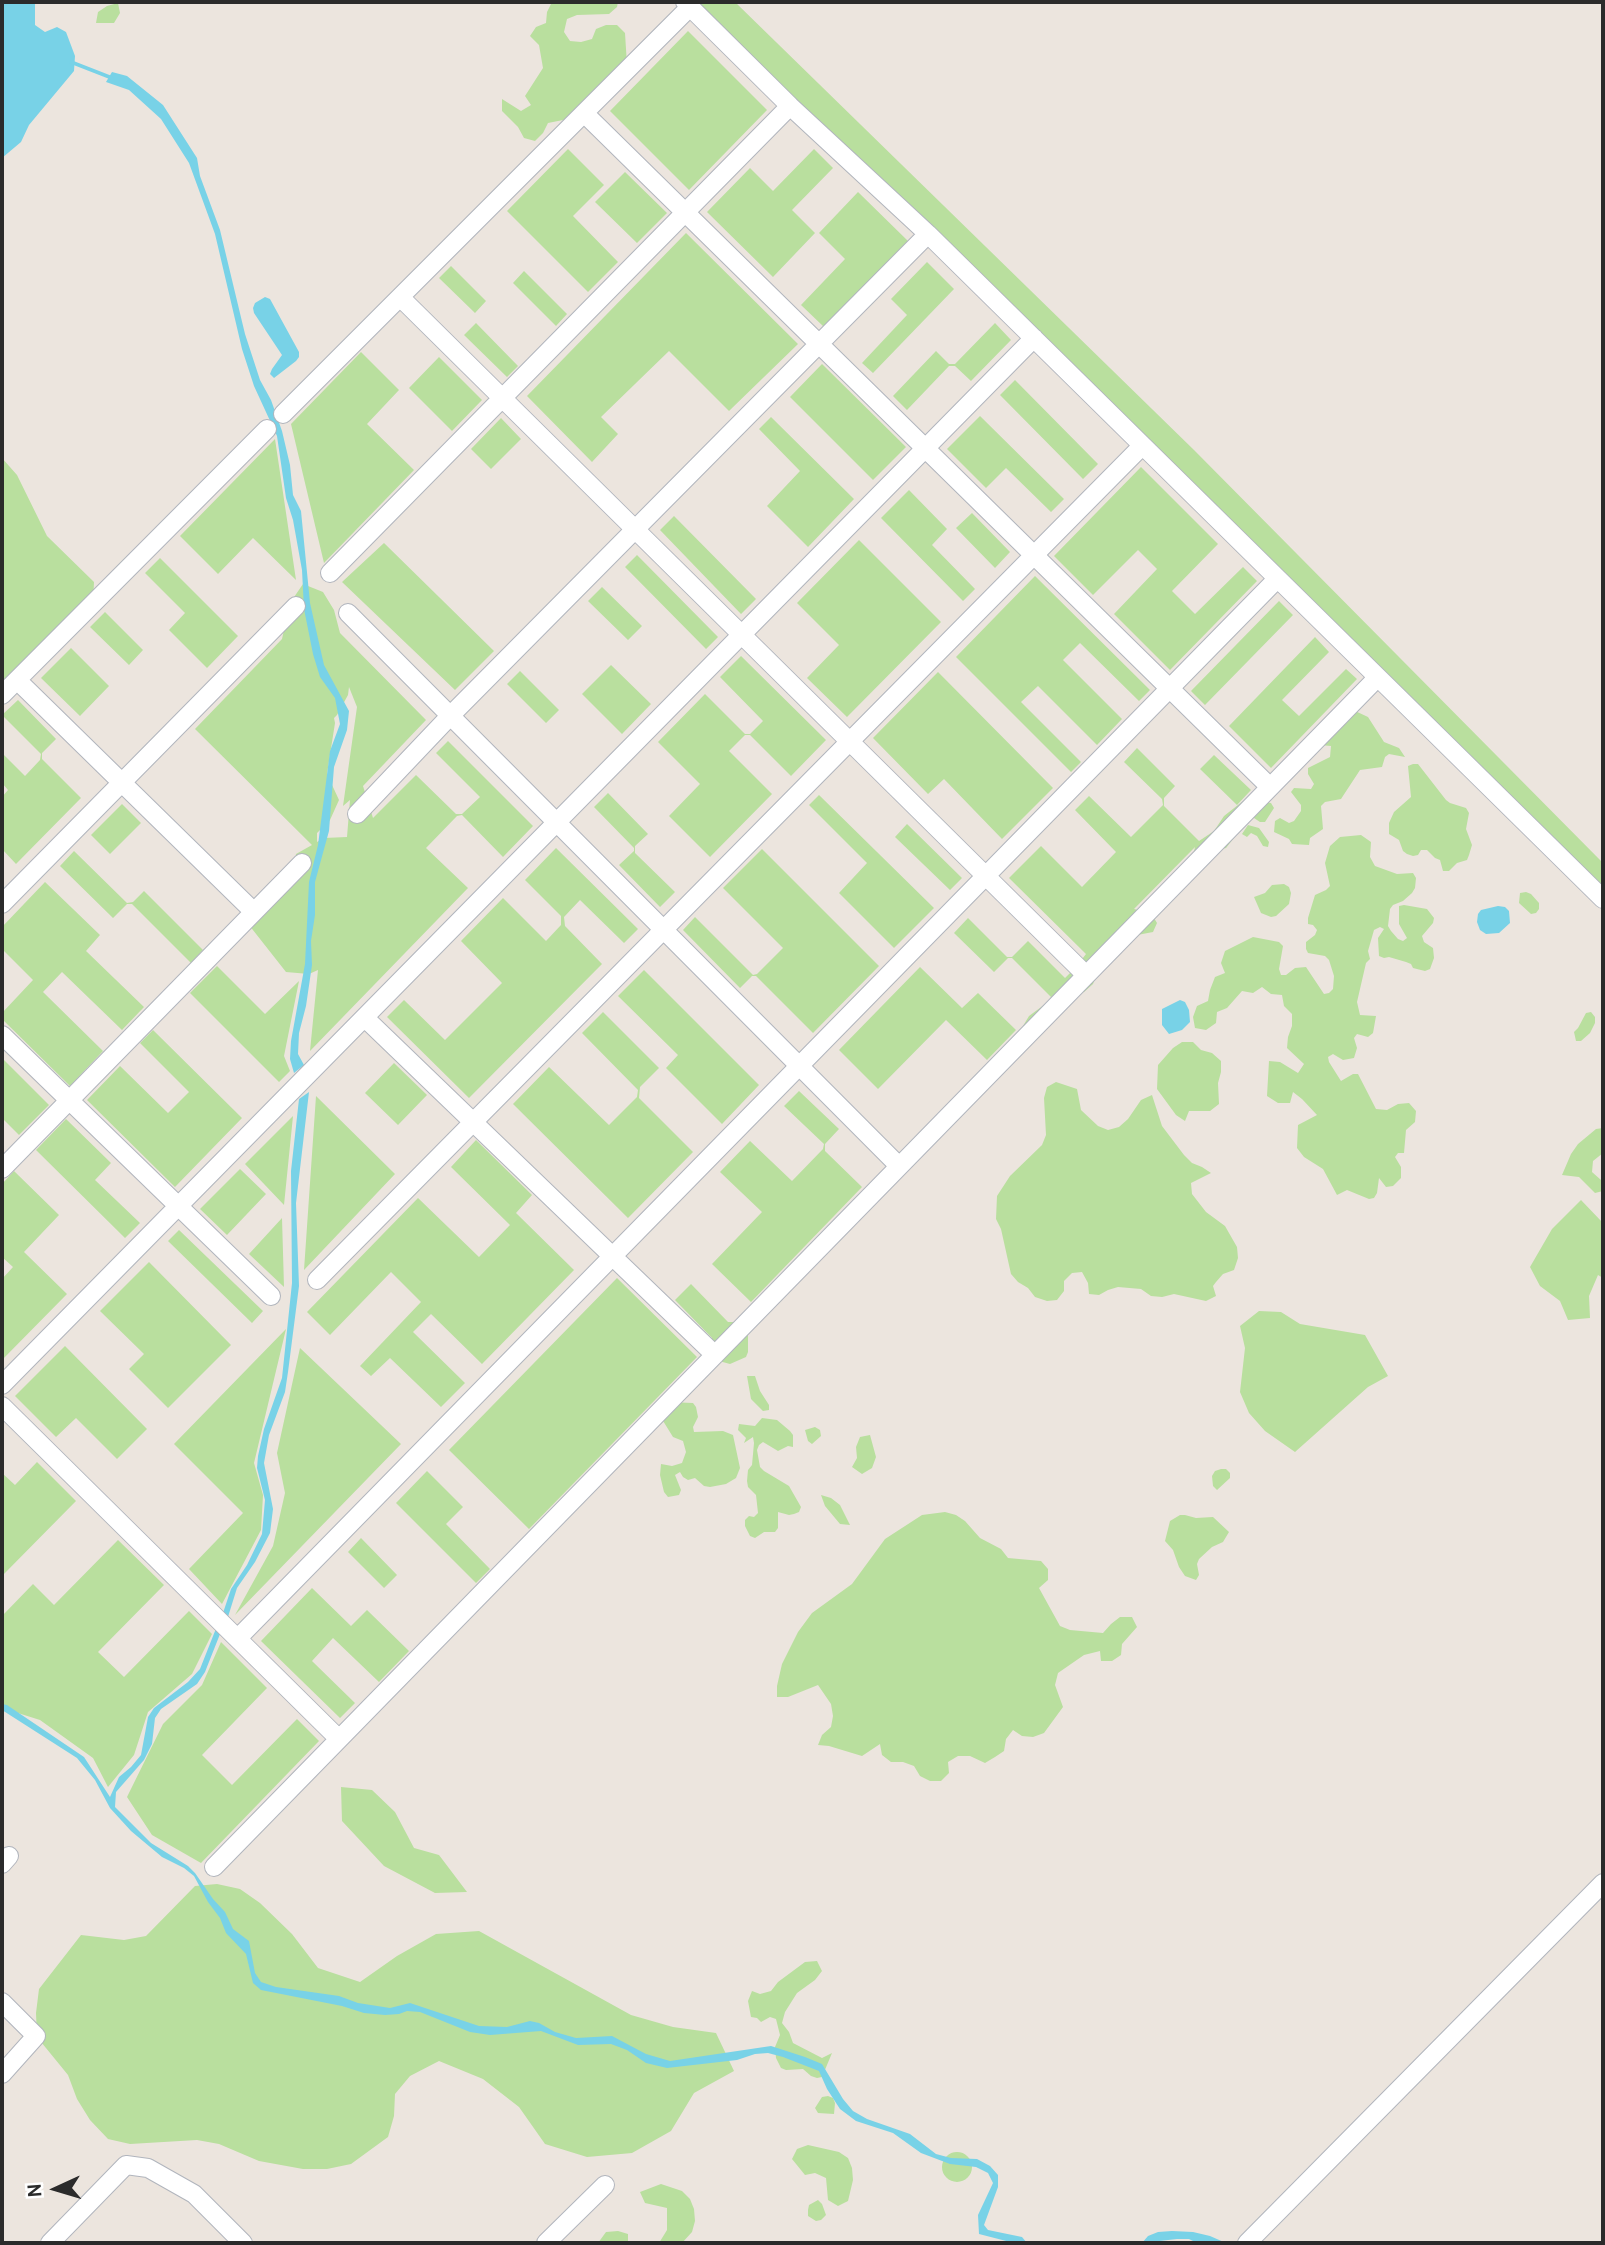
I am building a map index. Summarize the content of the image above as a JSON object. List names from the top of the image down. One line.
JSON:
{"north":"left"}
